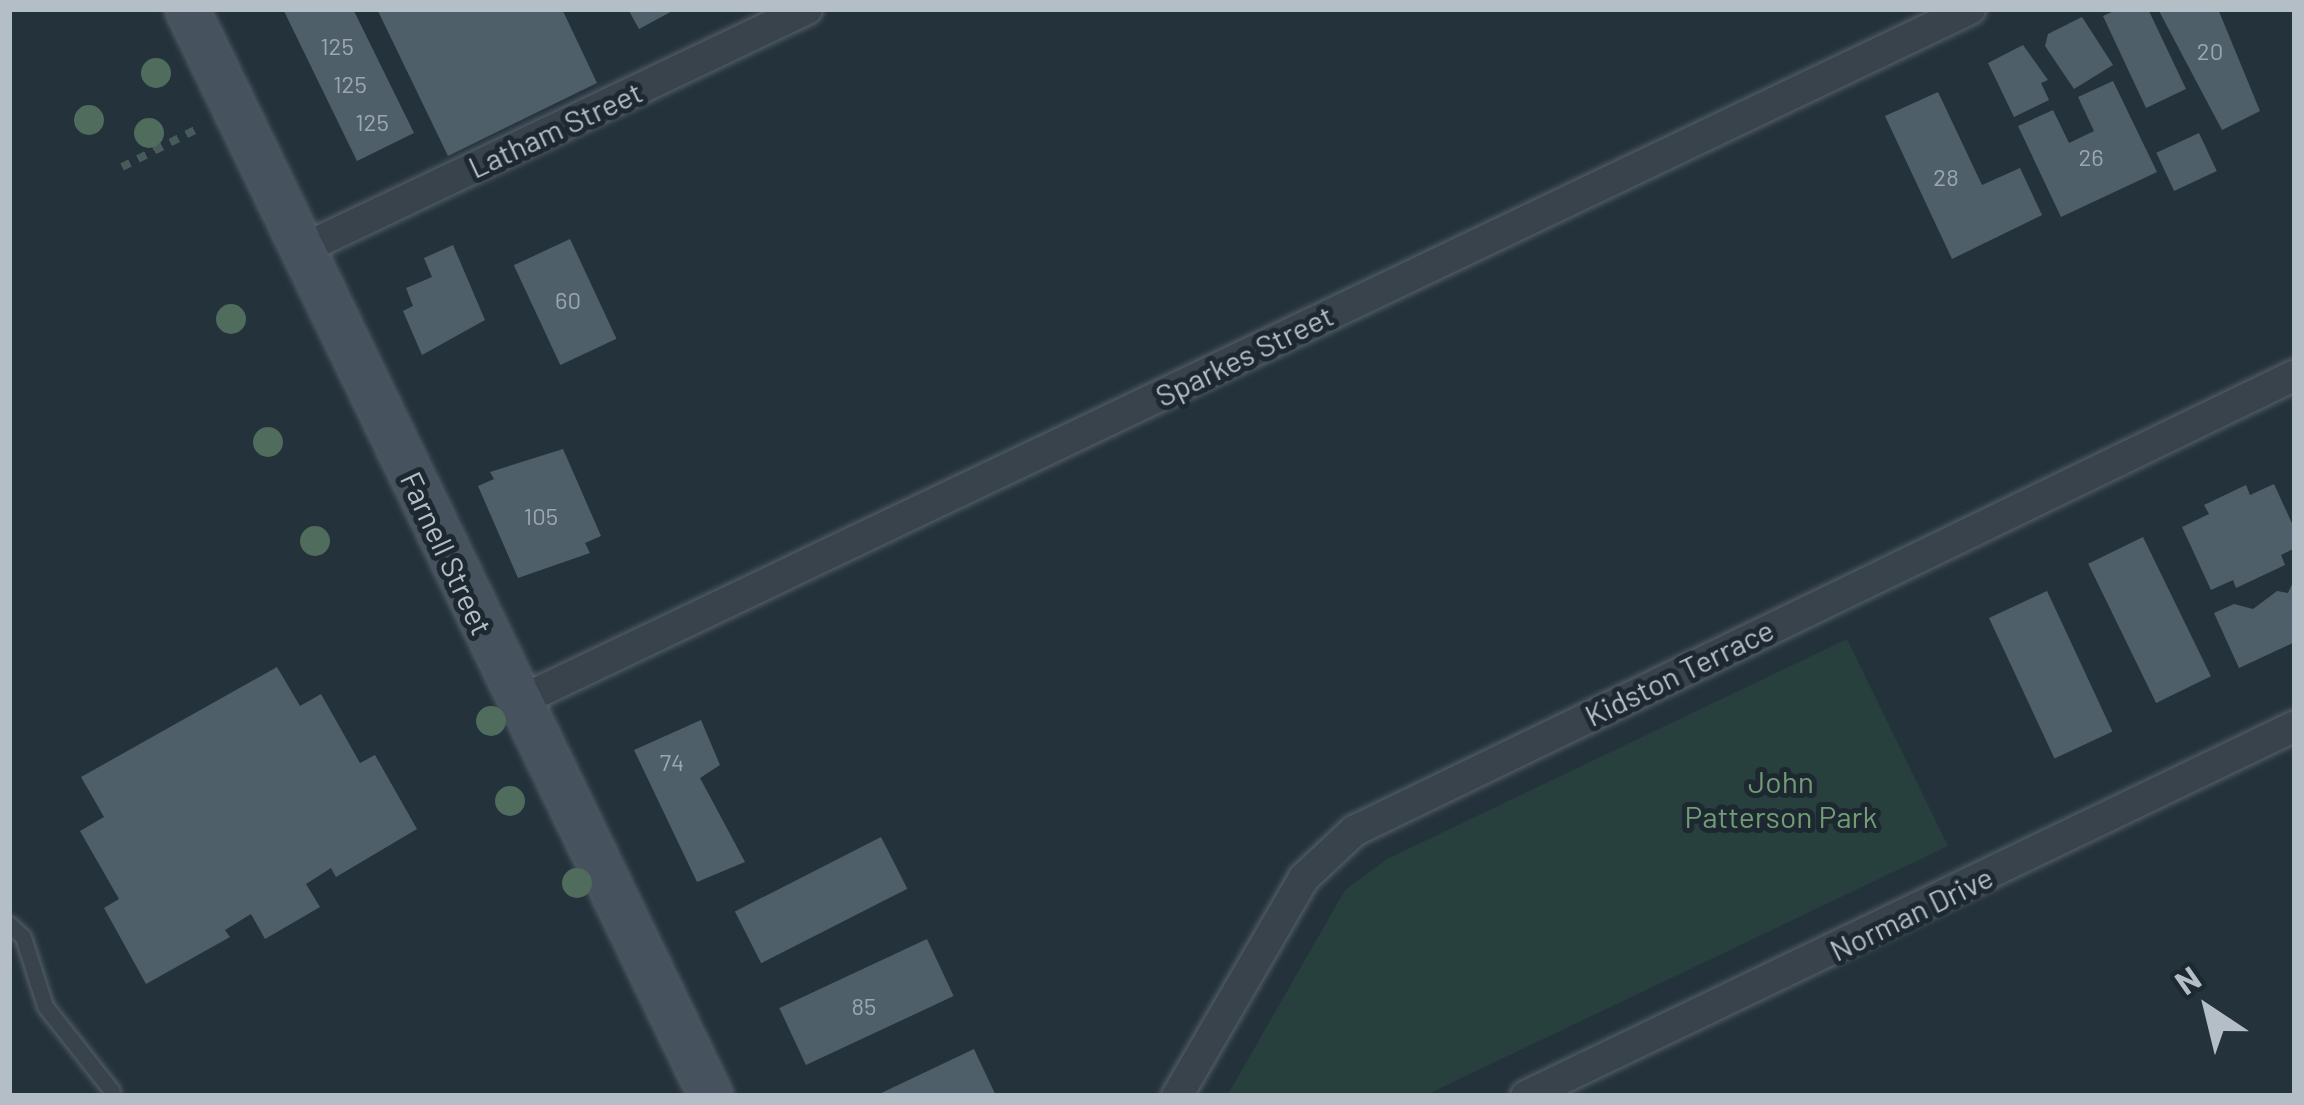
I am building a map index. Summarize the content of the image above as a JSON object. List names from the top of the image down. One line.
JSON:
{"streets":{"street":["Latham Street","Sparkes Street","Farnell Street","Kidston Terrace","Norman Drive"]},"crossings":[["Latham Street","Farnell Street"],["Sparkes Street","Farnell Street"]],"parks":["John Patterson Park"],"house_numbers":["125","20","125","125","26","28","60","105","74","85"],"north":"top left"}
